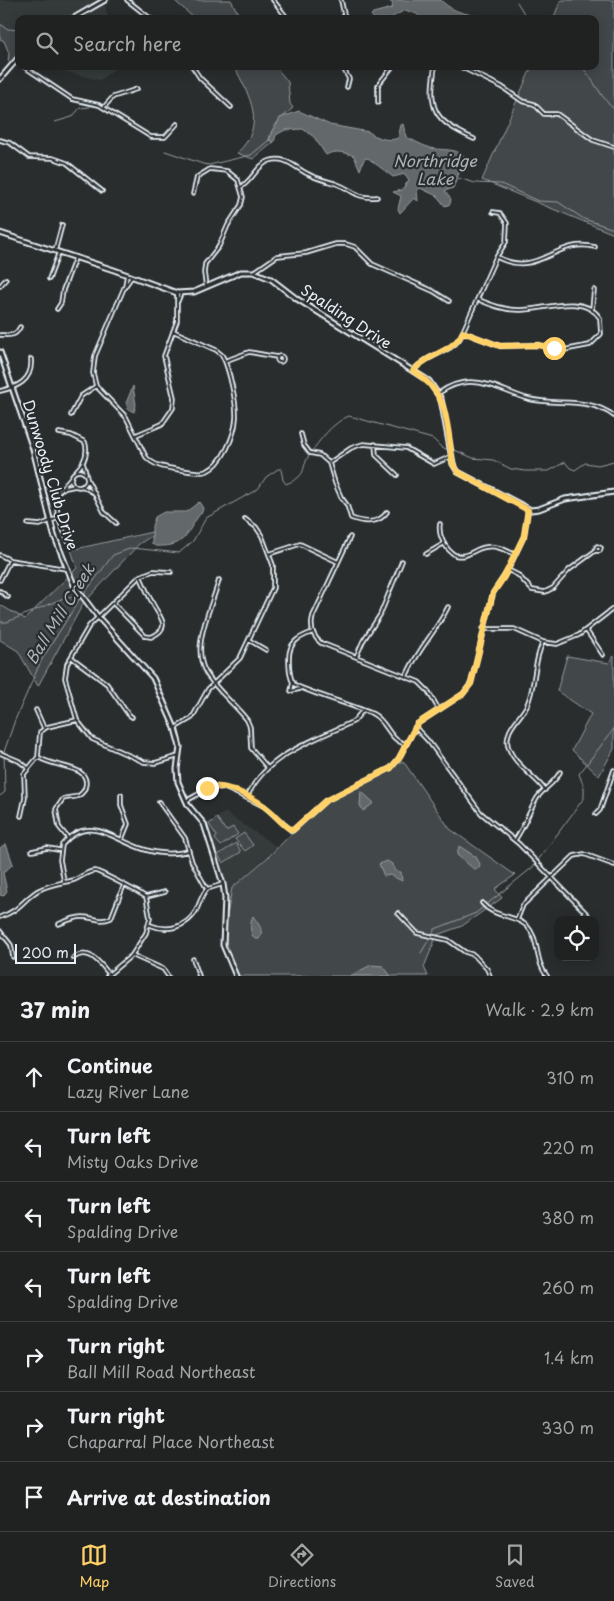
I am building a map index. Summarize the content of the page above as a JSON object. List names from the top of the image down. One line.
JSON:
{"streets":{"street":["Spalding Drive","Dunwoody Club Drive"]},"water":["Northridge Lake","Ball Mill Creek"],"scale_bar":"200 m","page":{"search":"Search here","scale":"200 m","heading":["37 min","Walk · 2.9 km"],"list":[["Continue","Lazy River Lane","310 m"],["Turn left","Misty Oaks Drive","220 m"],["Turn left","Spalding Drive","380 m"],["Turn left","Spalding Drive","260 m"],["Turn right","Ball Mill Road Northeast","1.4 km"],["Turn right","Chaparral Place Northeast","330 m"],"Arrive at destination"],"nav":["Map","Directions","Saved"]}}
